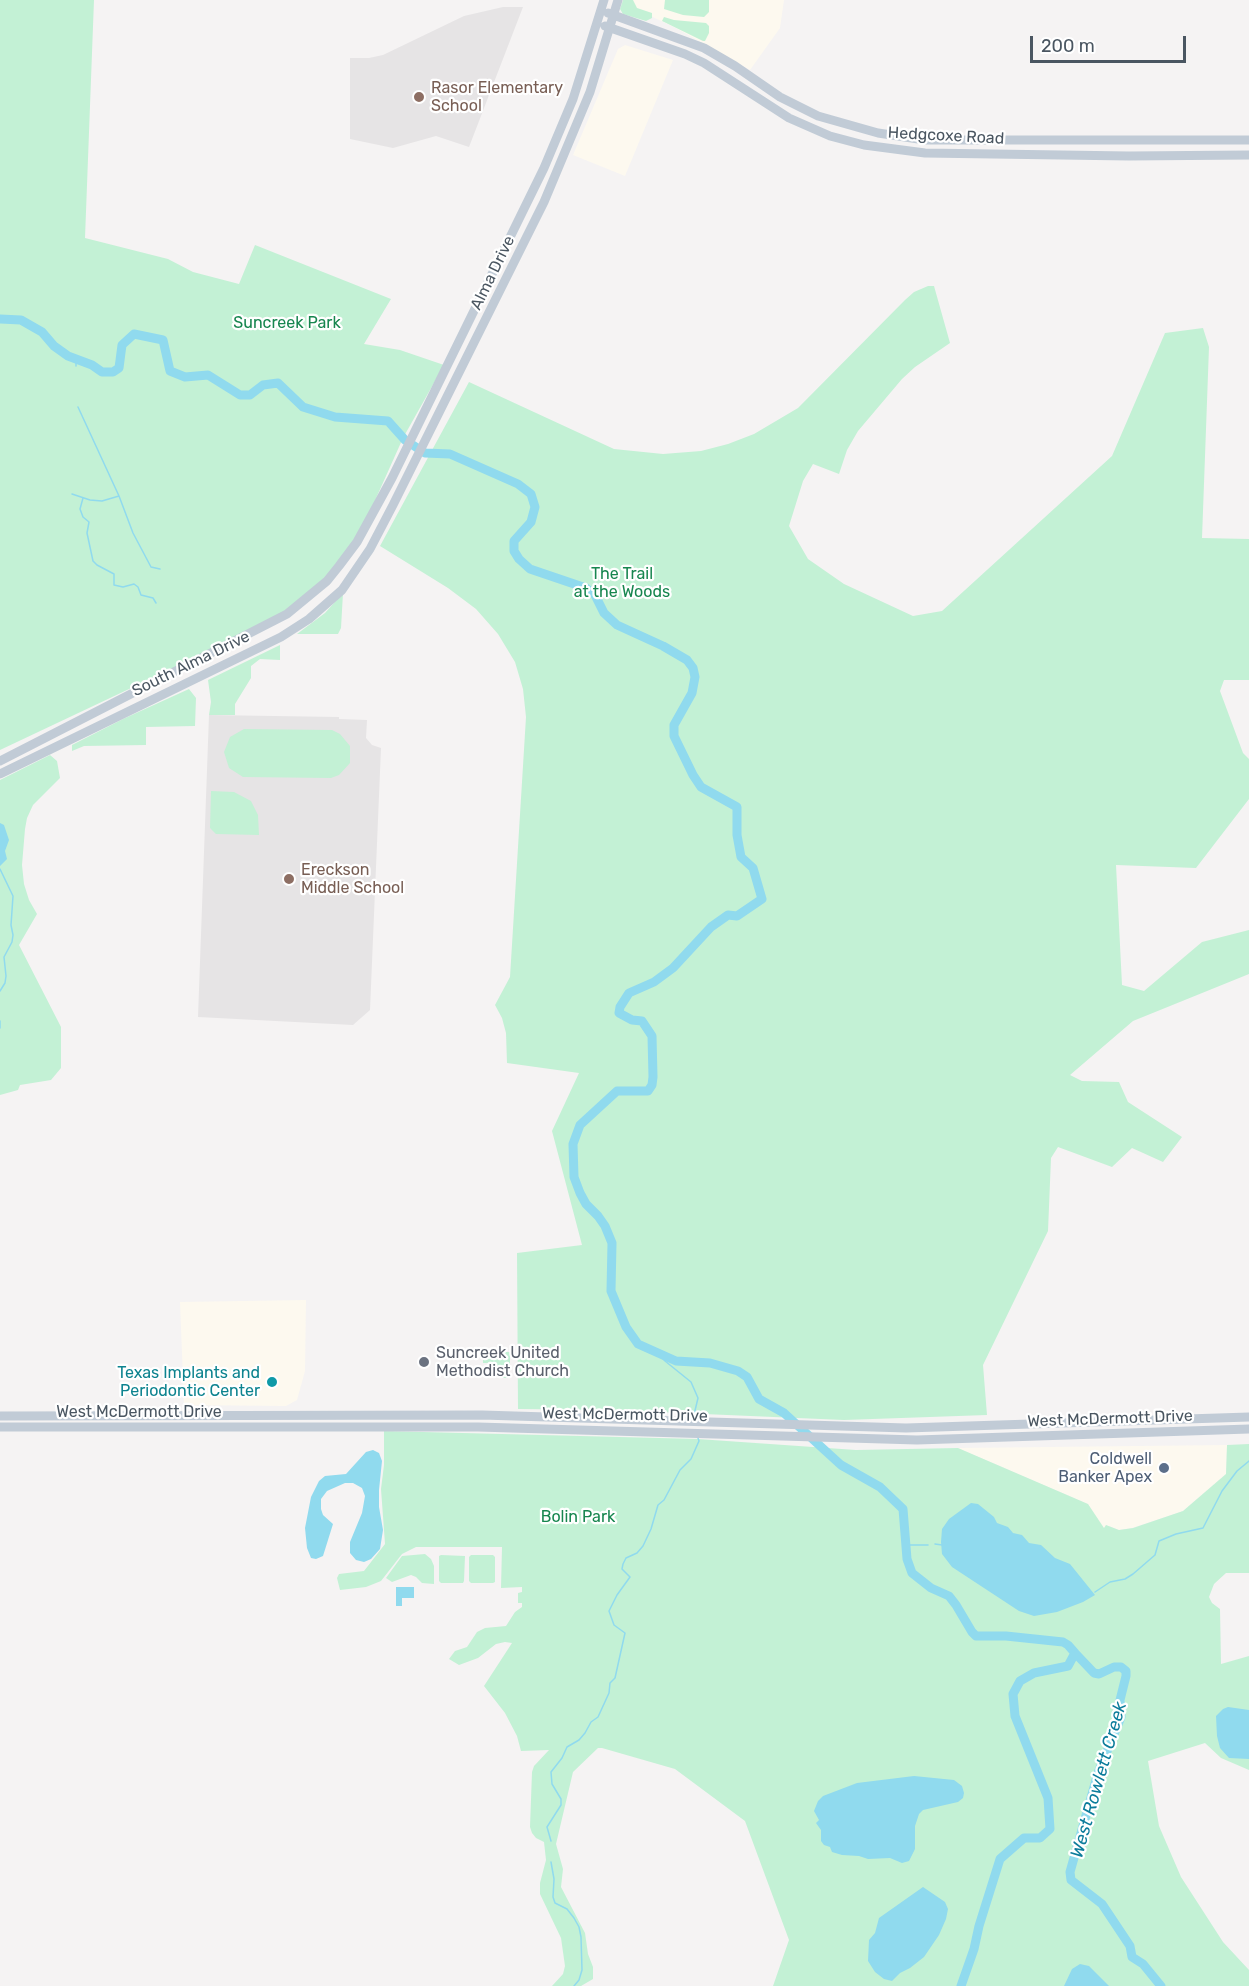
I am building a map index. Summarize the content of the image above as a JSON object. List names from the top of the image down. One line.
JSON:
{"streets":{"main road":["Hedgcoxe Road","Alma Drive","South Alma Drive","West McDermott Drive"]},"crossings":[["Hedgcoxe Road","Alma Drive"],["Alma Drive","South Alma Drive"]],"water":["West Rowlett Creek"],"parks":["Suncreek Park","The Trail at the Woods","Bolin Park"],"places":["Rasor Elementary School","Ereckson Middle School","Suncreek United Methodist Church","Texas Implants and Periodontic Center","Coldwell Banker Apex"],"scale_bar":"200 m"}
